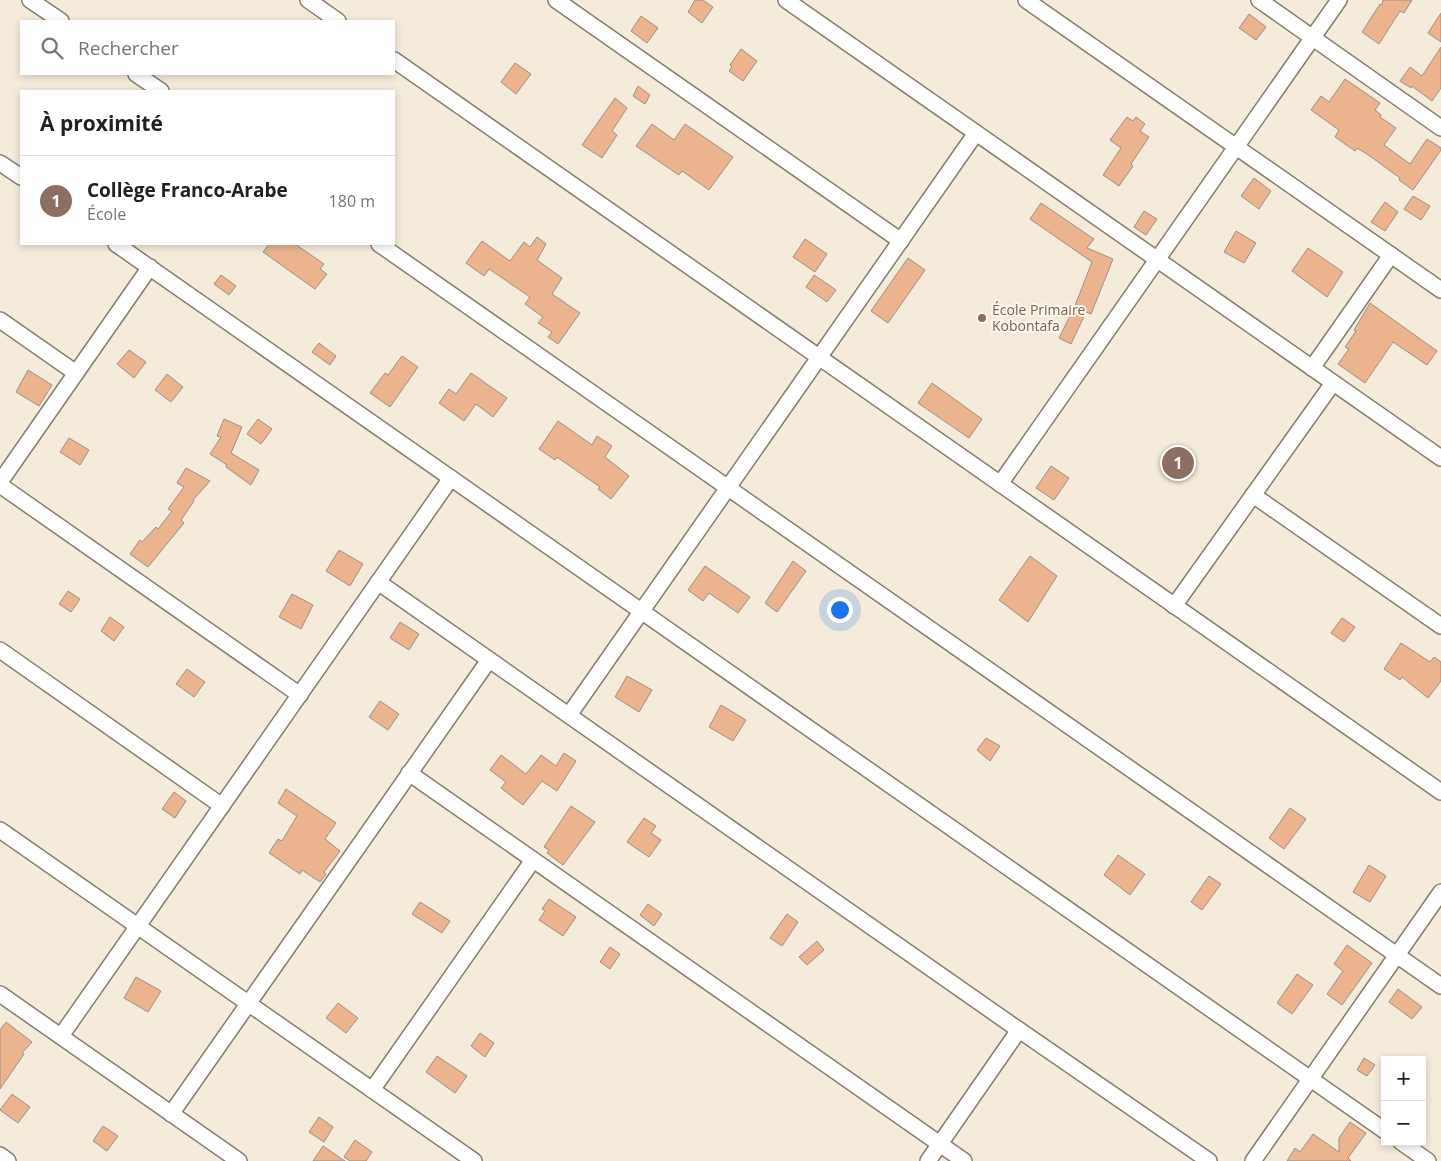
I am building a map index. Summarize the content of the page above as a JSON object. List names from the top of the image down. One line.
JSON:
{"places":["École Primaire Kobontafa"],"page":{"search":"Rechercher","heading":"À proximité","list":[{"mark":"1","name":"Collège Franco-Arabe","note":"École","value":"180 m"}],"pins":"1","map_buttons":["+","−"]}}
